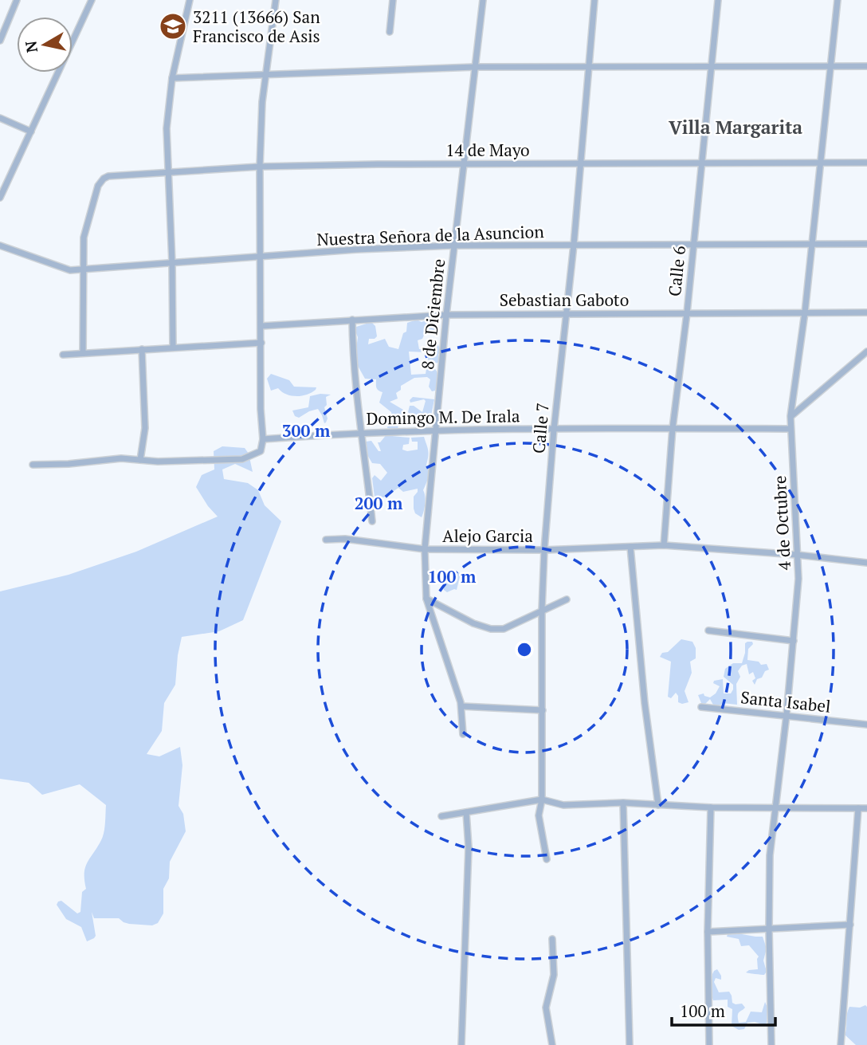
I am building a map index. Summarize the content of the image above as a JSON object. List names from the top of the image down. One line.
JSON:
{"streets":{"street":["14 de Mayo","Nuestra Señora de la Asuncion","Calle 6","Sebastian Gaboto","8 de Diciembre","Domingo M. De Irala","Calle 7","4 de Octubre","Alejo Garcia","Santa Isabel"]},"crossings":[["14 de Mayo","Nuestra Señora de la Asuncion"],["14 de Mayo","Calle 6"],["14 de Mayo","8 de Diciembre"],["14 de Mayo","Calle 7"],["14 de Mayo","4 de Octubre"],["Nuestra Señora de la Asuncion","Calle 6"],["Nuestra Señora de la Asuncion","8 de Diciembre"],["Nuestra Señora de la Asuncion","Calle 7"],["Nuestra Señora de la Asuncion","4 de Octubre"],["Calle 6","Sebastian Gaboto"],["Calle 6","Domingo M. De Irala"],["Calle 6","Alejo Garcia"],["Sebastian Gaboto","8 de Diciembre"],["Sebastian Gaboto","Calle 7"],["Sebastian Gaboto","4 de Octubre"],["8 de Diciembre","Domingo M. De Irala"],["8 de Diciembre","Alejo Garcia"],["Domingo M. De Irala","Calle 7"],["Domingo M. De Irala","4 de Octubre"],["Calle 7","Alejo Garcia"],["4 de Octubre","Alejo Garcia"],["4 de Octubre","Santa Isabel"]],"districts":["Villa Margarita"],"places":{"school or university":["3211 (13666) San Francisco de Asis"]},"scale_bar":"100 m","north":"left","rings":["300 m","200 m","100 m"]}
